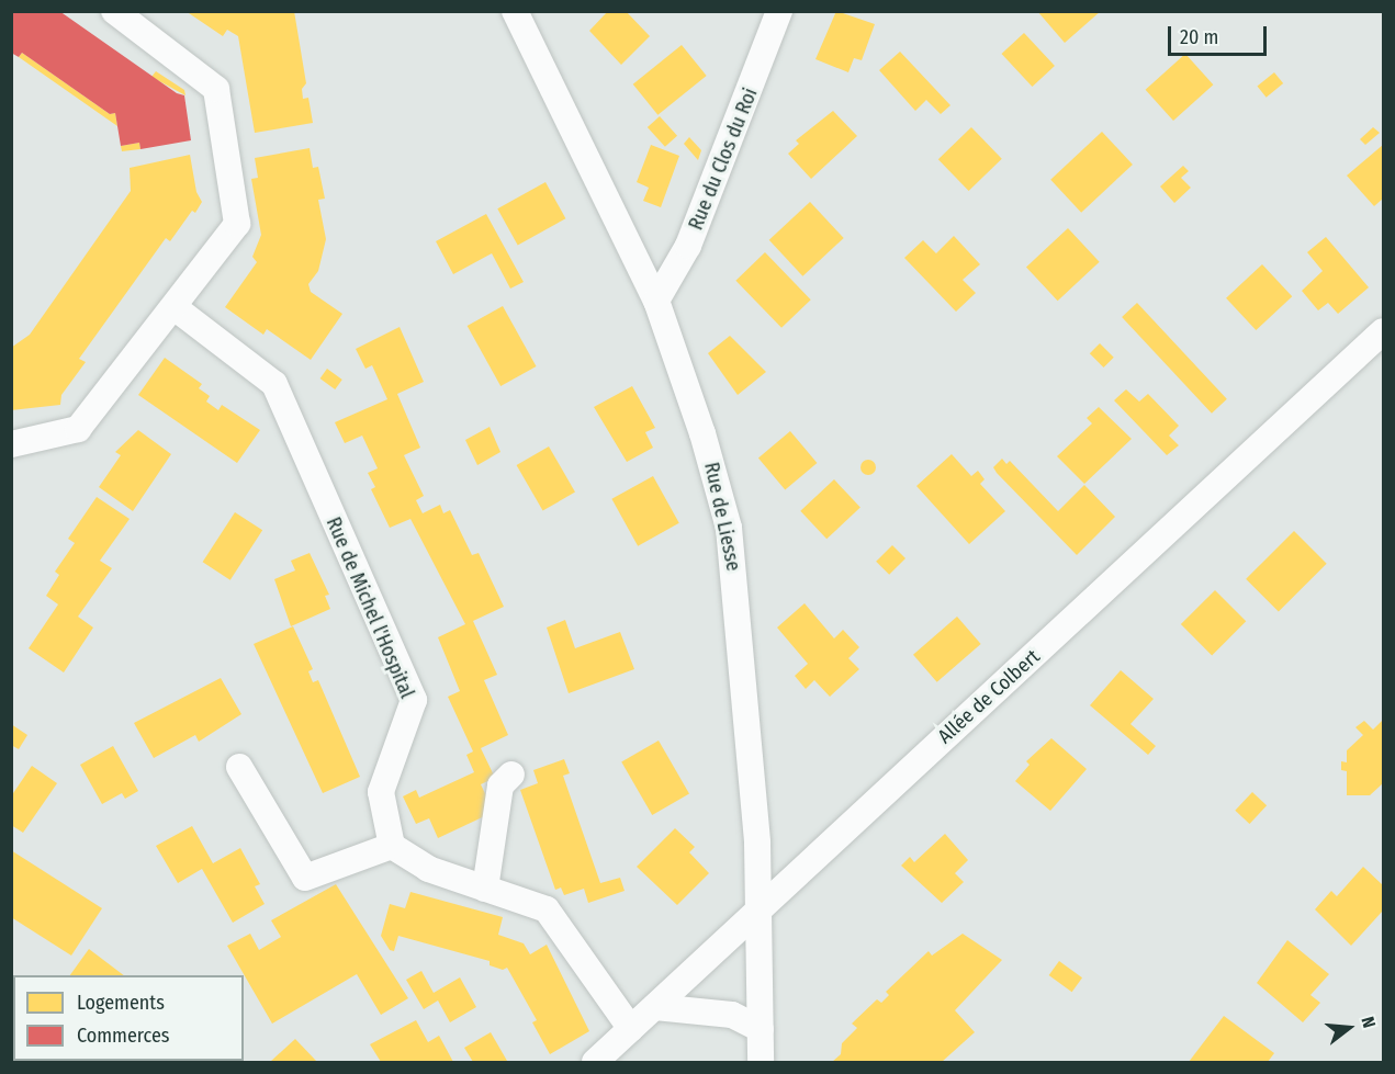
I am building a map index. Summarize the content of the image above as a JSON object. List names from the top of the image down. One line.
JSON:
{"streets":{"street":["Rue du Clos du Roi","Rue de Liesse","Rue de Michel l'Hospital","Allée de Colbert"]},"crossings":[["Rue du Clos du Roi","Rue de Liesse"],["Rue de Liesse","Allée de Colbert"]],"legend":["Logements","Commerces"],"scale_bar":"20 m","north":"right"}
